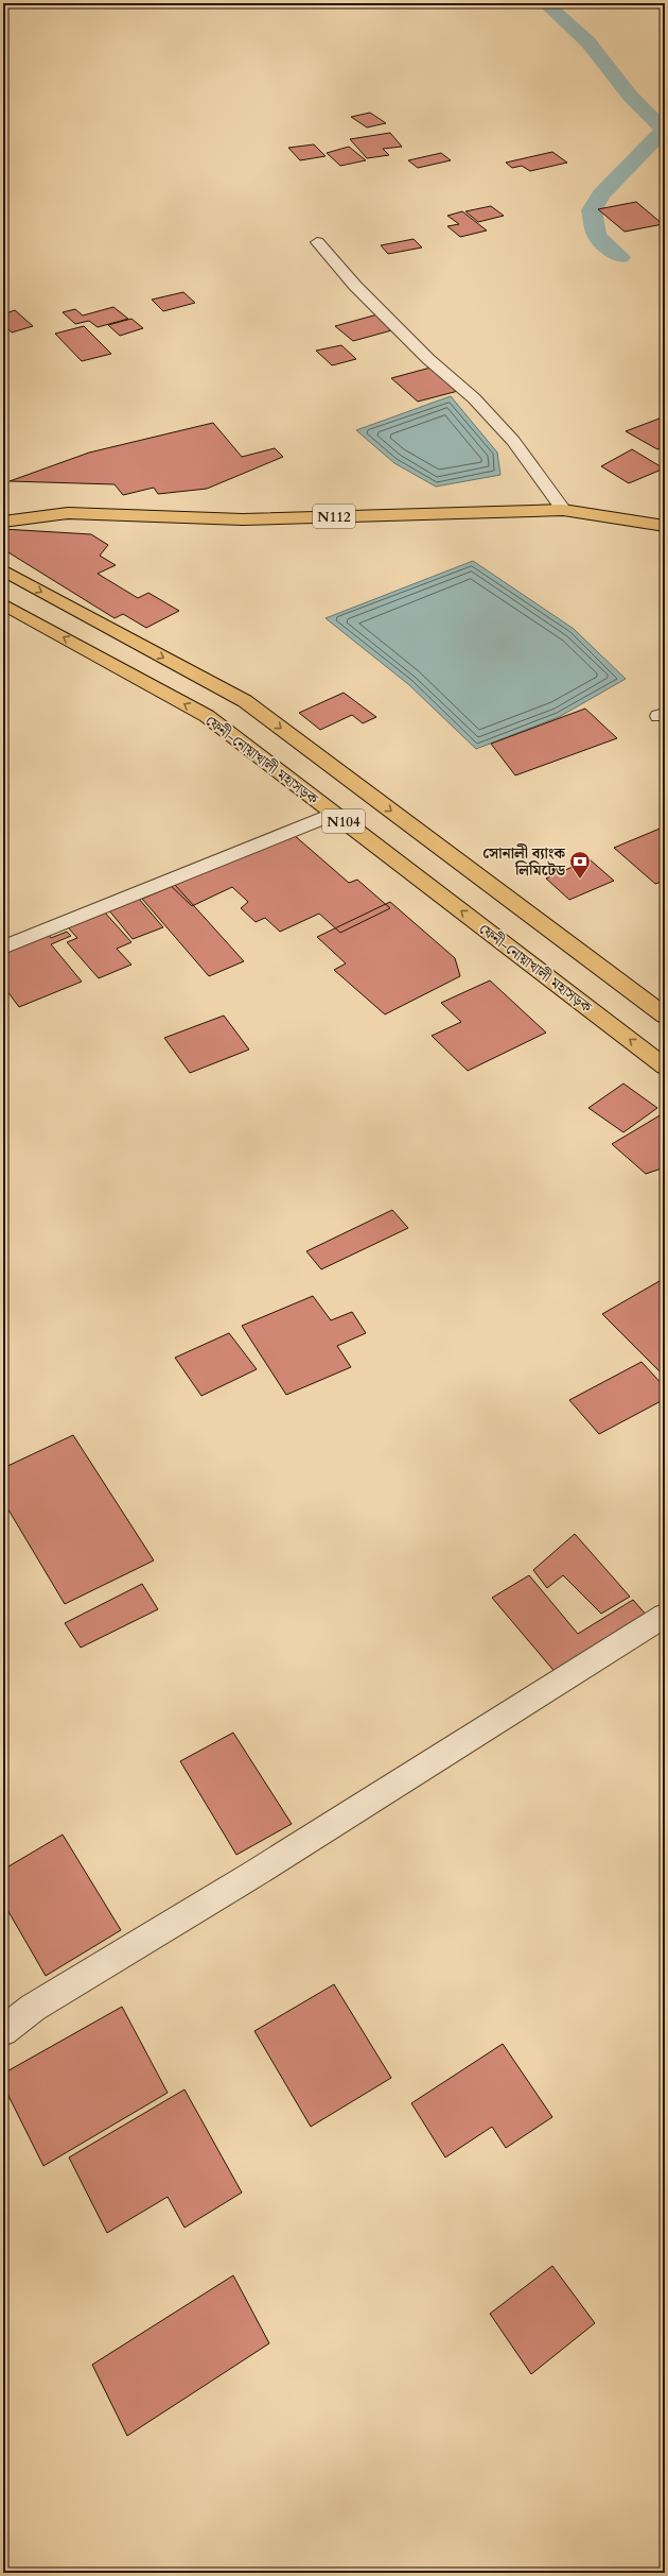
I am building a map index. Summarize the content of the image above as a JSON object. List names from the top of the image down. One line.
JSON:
{"streets":{"highway":["N112","ফেনী-নোয়াখালী মহাসড়ক","N104"]},"places":{"bank":["সোনালী ব্যাংক লিমিটেড"]}}
